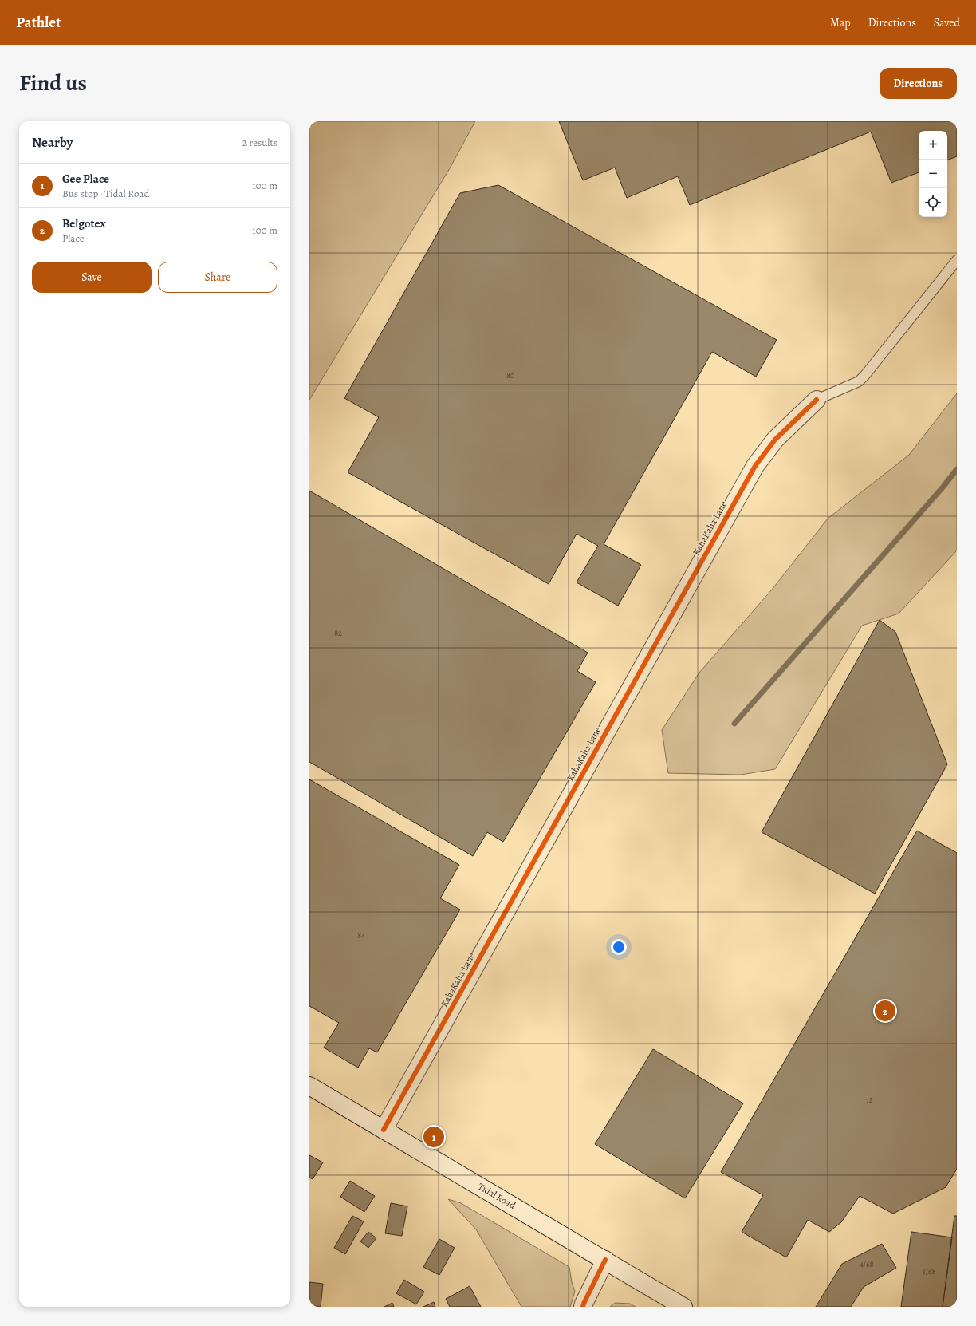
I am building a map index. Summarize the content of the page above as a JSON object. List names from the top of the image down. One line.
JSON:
{"streets":{"street":["KahaKaha Lane","Tidal Road"]},"crossings":[["KahaKaha Lane","Tidal Road"]],"house_numbers":["80","82","84","72","4/68","3/68"],"page":{"header":"Pathlet","nav":["Map","Directions","Saved"],"title":"Find us","buttons":["Directions",["Save","Share"]],"heading":["Nearby","2 results"],"map_buttons":["+","−"],"list":[{"mark":"1","name":"Gee Place","note":"Bus stop · Tidal Road","value":"100 m"},{"mark":"2","name":"Belgotex","note":"Place","value":"100 m"}],"pins":["2","1"]}}
